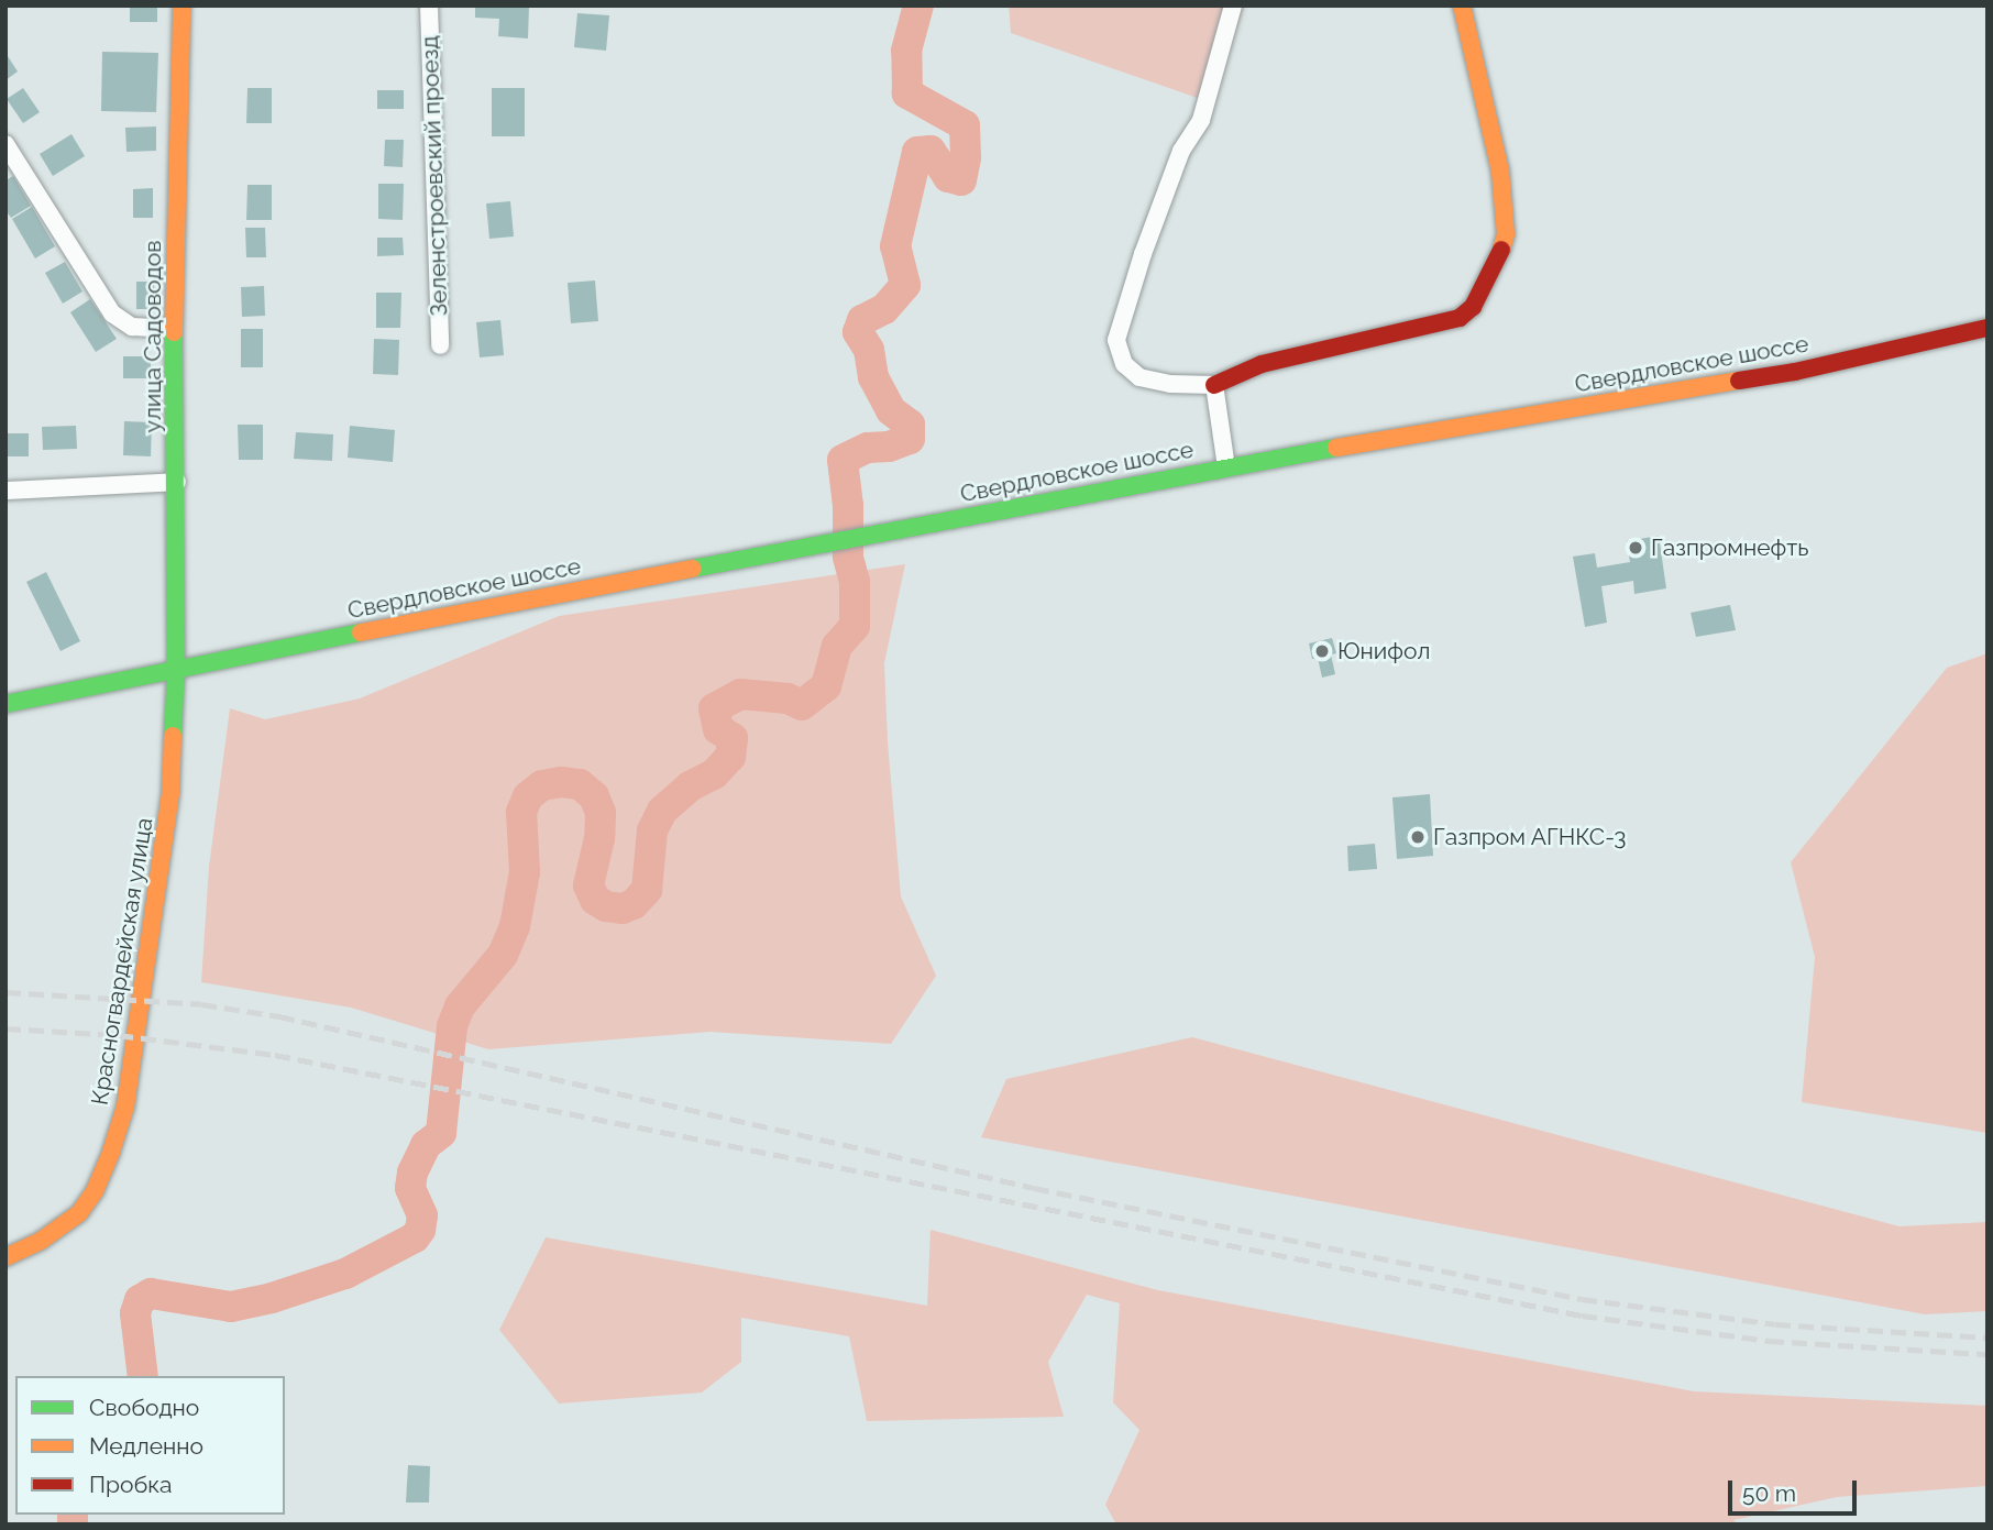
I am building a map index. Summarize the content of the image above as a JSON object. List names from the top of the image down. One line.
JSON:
{"streets":{"main road":["улица Садоводов","Свердловское шоссе","Красногвардейская улица"],"street":["Зеленстроевский проезд"]},"crossings":[["улица Садоводов","Свердловское шоссе"],["улица Садоводов","Красногвардейская улица"],["Свердловское шоссе","Красногвардейская улица"]],"places":["Газпромнефть","Юнифол","Газпром АГНКС-3"],"legend":["Свободно","Медленно","Пробка"],"scale_bar":"50 m"}
